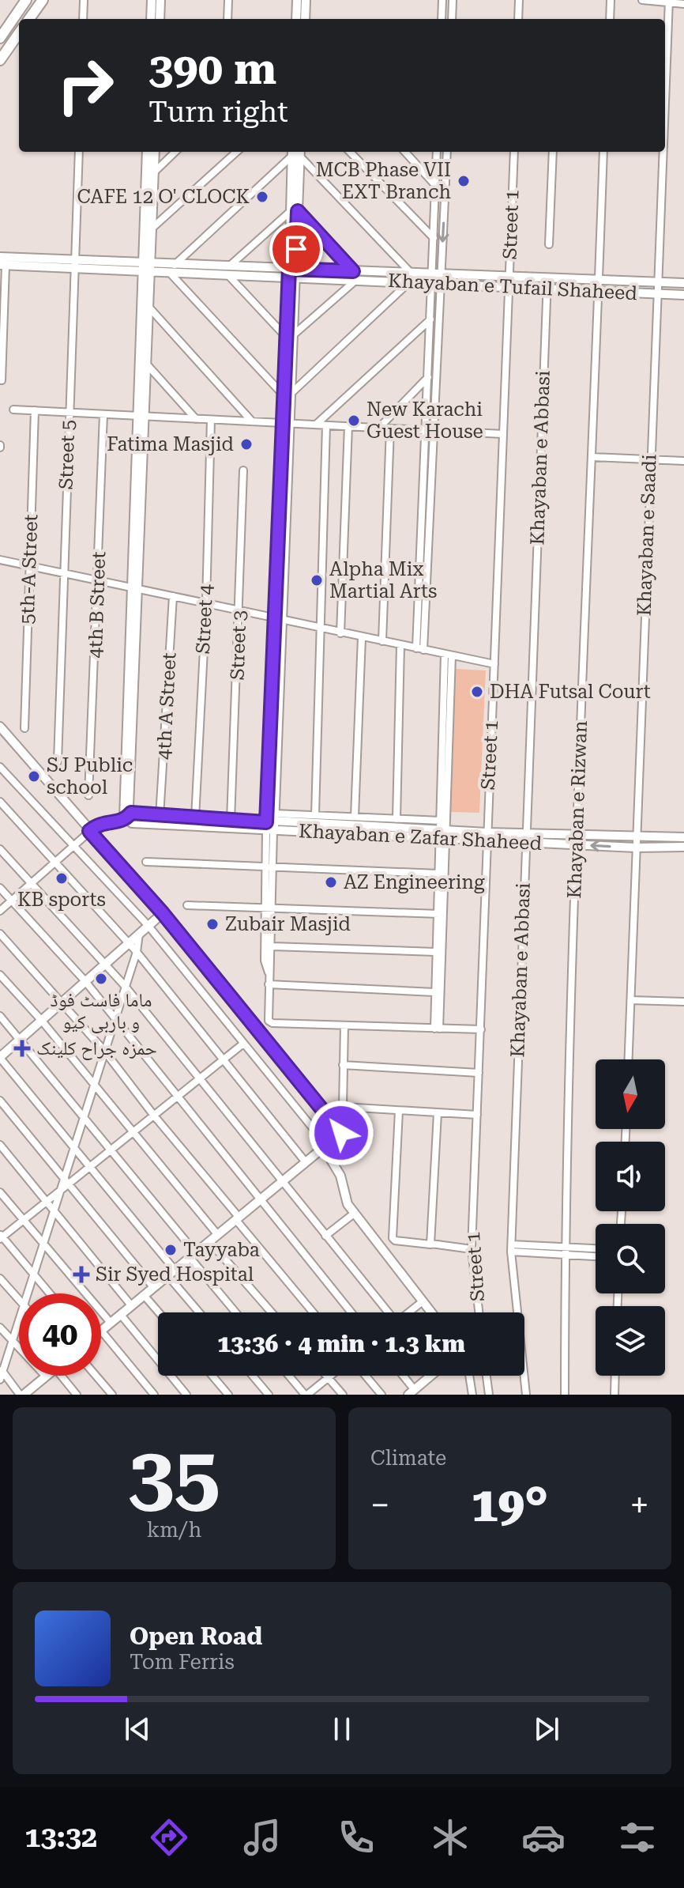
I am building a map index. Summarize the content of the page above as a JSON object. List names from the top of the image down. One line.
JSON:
{"streets":{"street":["Street 1","Khayaban e Tufail Shaheed","Street 5","Khayaban e Abbasi","Khayaban e Saadi","5th-A Street","4th B Street","Street 4","Street 3","4th A Street","Khayaban e Rizwan","Khayaban e Zafar Shaheed"]},"crossings":[["Street 1","Khayaban e Tufail Shaheed"],["Street 1","Khayaban e Zafar Shaheed"],["Khayaban e Tufail Shaheed","Street 5"],["Khayaban e Tufail Shaheed","Khayaban e Abbasi"],["Khayaban e Tufail Shaheed","Khayaban e Saadi"],["Khayaban e Tufail Shaheed","Khayaban e Rizwan"],["Khayaban e Abbasi","Khayaban e Zafar Shaheed"],["Khayaban e Saadi","Khayaban e Zafar Shaheed"],["Khayaban e Rizwan","Khayaban e Zafar Shaheed"]],"places":{"other":["MCB Phase VII EXT Branch","CAFE 12 O' CLOCK","New Karachi Guest House","Fatima Masjid","Alpha Mix Martial Arts","DHA Futsal Court","SJ Public school","KB sports","AZ Engineering","Zubair Masjid","ماما فاسٹ فوڈ و باربی کیو","Tayyaba"],"health":["حمزہ جراح کلینک","Sir Syed Hospital"]},"north":"bottom","page":{"turn":["390 m","Turn right"],"limit":"40","trip":"13:36 · 4 min · 1.3 km","tile":[["35","km/h"],"Climate"],"heat":["−","19°","+"],"song":["Open Road","Tom Ferris"],"tabs":"13:32"}}
